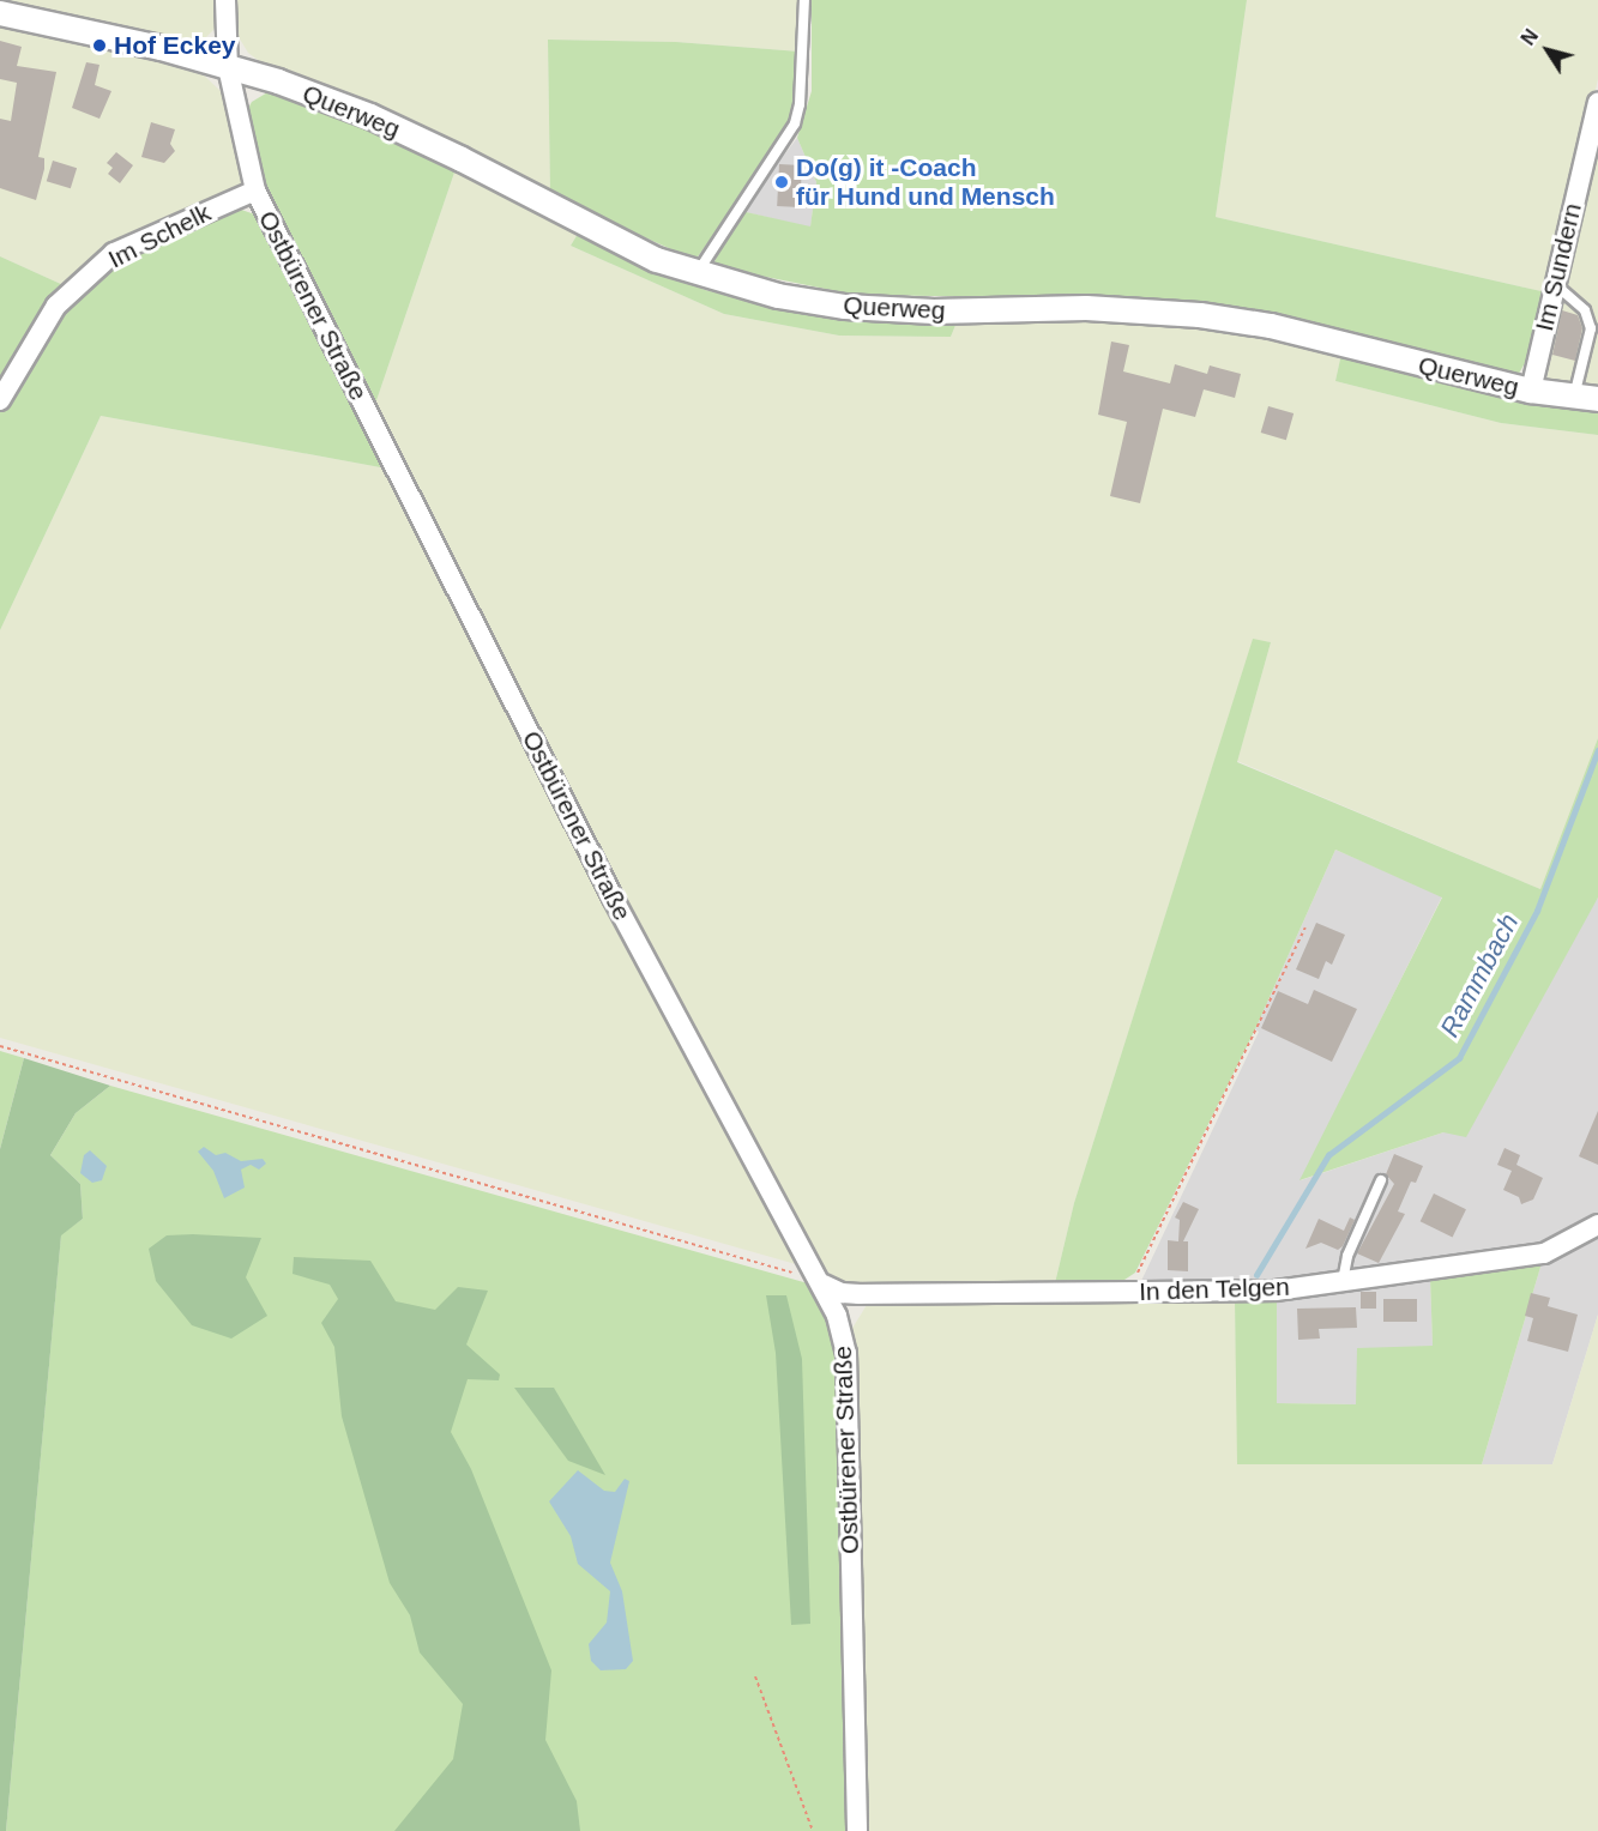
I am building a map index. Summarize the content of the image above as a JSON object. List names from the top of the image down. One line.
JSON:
{"streets":{"street":["Querweg","Im Schelk","Im Sundern","Ostbürener Straße","In den Telgen"]},"crossings":[["Querweg","Im Sundern"],["Querweg","Ostbürener Straße"],["Im Schelk","Ostbürener Straße"],["Ostbürener Straße","In den Telgen"]],"water":["Rammbach"],"places":["Hof Eckey","Do(g) it -Coach für Hund und Mensch"],"north":"top left"}
